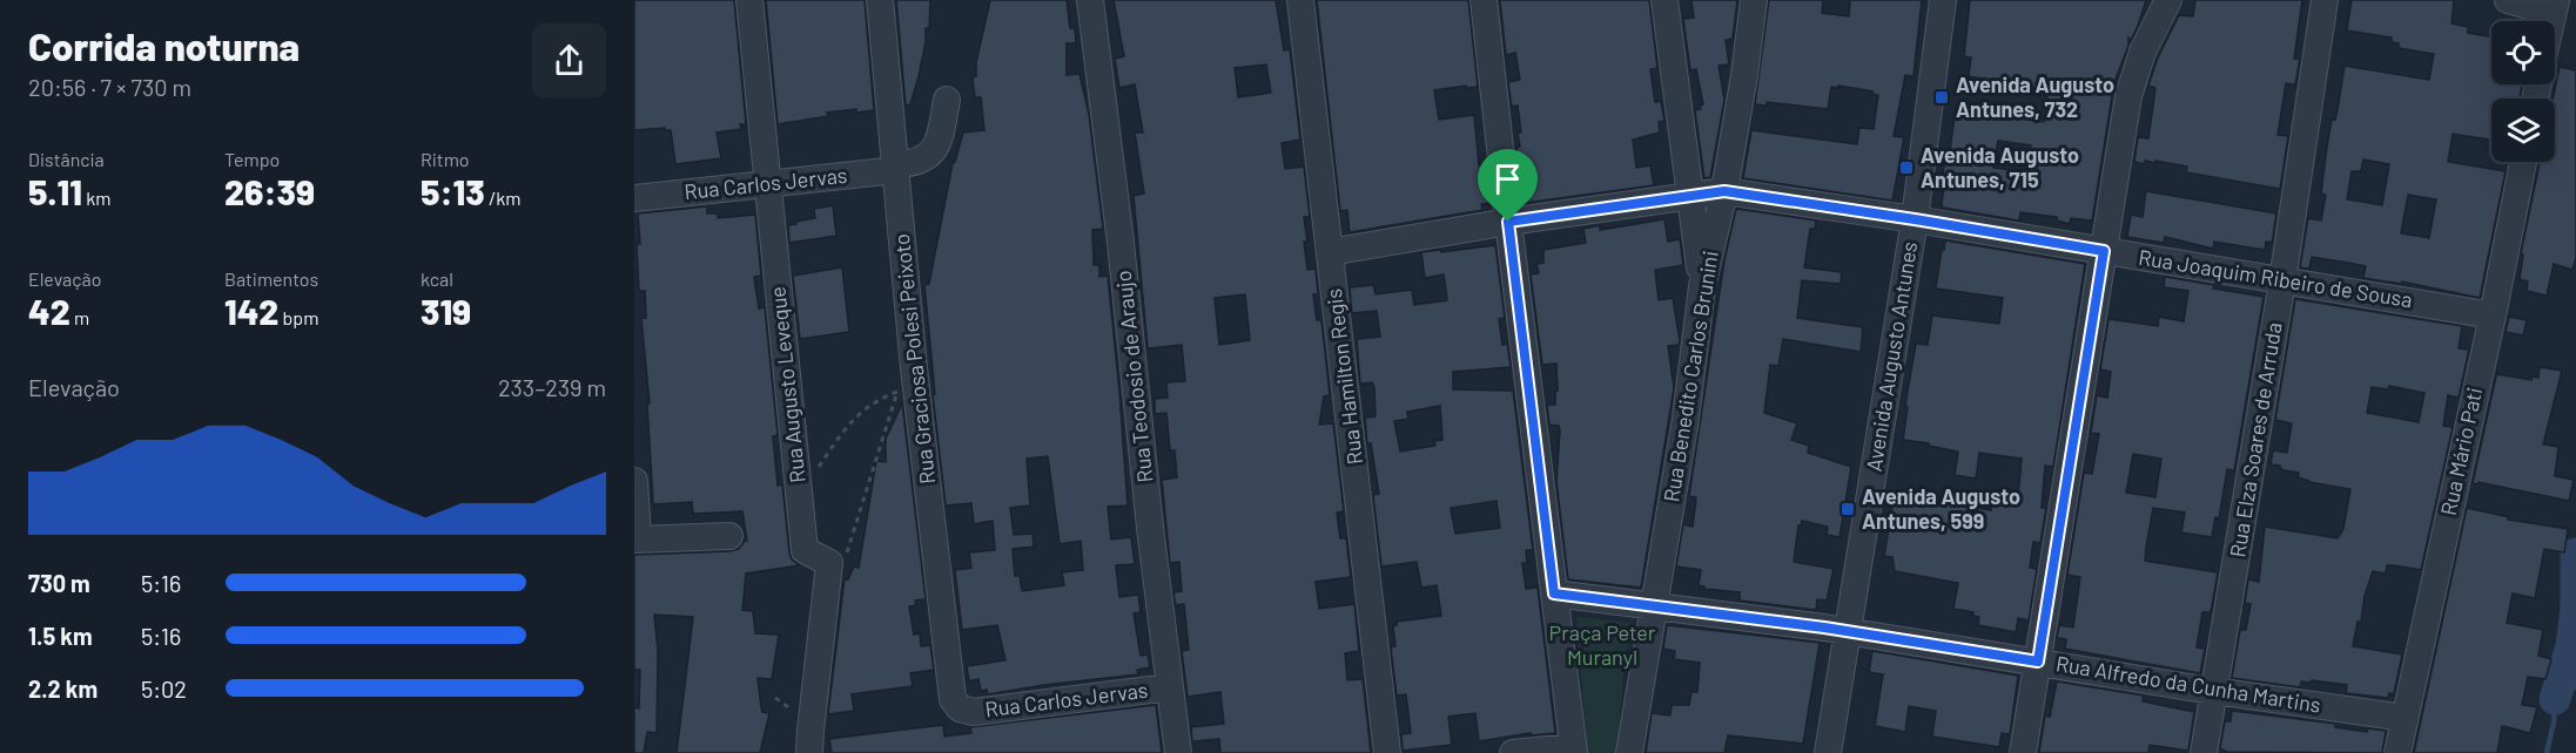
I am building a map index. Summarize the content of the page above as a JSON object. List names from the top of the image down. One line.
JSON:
{"streets":{"street":["Rua Carlos Jervas","Rua Joaquim Ribeiro de Sousa","Avenida Augusto Antunes","Rua Graciosa Polesi Peixoto","Rua Teodosio de Araujo","Rua Hamilton Regis","Rua Benedito Carlos Brunini","Rua Augusto Leveque","Rua Elza Soares de Arruda","Rua Mário Pati","Rua Alfredo da Cunha Martins"]},"crossings":[["Rua Carlos Jervas","Rua Graciosa Polesi Peixoto"],["Rua Carlos Jervas","Rua Teodosio de Araujo"],["Rua Carlos Jervas","Rua Augusto Leveque"],["Rua Joaquim Ribeiro de Sousa","Avenida Augusto Antunes"],["Rua Joaquim Ribeiro de Sousa","Rua Hamilton Regis"],["Rua Joaquim Ribeiro de Sousa","Rua Benedito Carlos Brunini"],["Rua Joaquim Ribeiro de Sousa","Rua Elza Soares de Arruda"],["Rua Joaquim Ribeiro de Sousa","Rua Mário Pati"],["Avenida Augusto Antunes","Rua Alfredo da Cunha Martins"],["Rua Benedito Carlos Brunini","Rua Alfredo da Cunha Martins"],["Rua Elza Soares de Arruda","Rua Alfredo da Cunha Martins"],["Rua Mário Pati","Rua Alfredo da Cunha Martins"]],"parks":["Praça Peter Muranyl"],"places":{"transit":["Avenida Augusto Antunes, 732","Avenida Augusto Antunes, 715","Avenida Augusto Antunes, 599"]},"page":{"heading":["Corrida noturna","20:56 · 7 × 730 m"],"stats":[["Distância","5.11 km"],["Tempo","26:39"],["Ritmo","5:13 /km"],["Elevação","42 m"],["Batimentos","142 bpm"],["kcal","319"]],"chart":["Elevação","233–239 m"],"list":[{"name":"730 m","note":"5:16"},{"name":"1.5 km","note":"5:16"},{"name":"2.2 km","note":"5:02"}]}}
